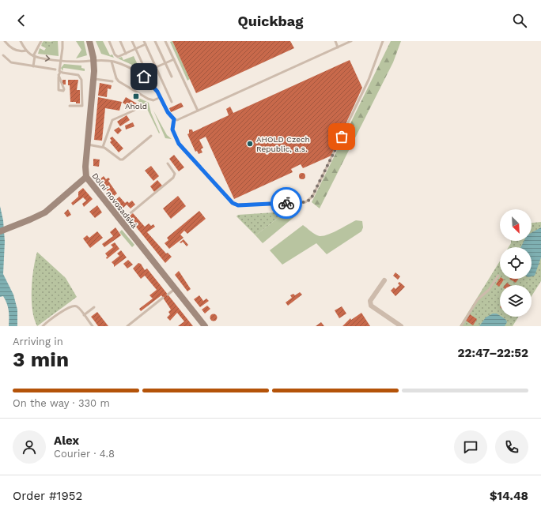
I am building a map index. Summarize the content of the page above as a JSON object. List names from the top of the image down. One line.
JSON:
{"streets":{"main road":["Dolní novosadská"]},"places":{"transit":["Ahold"],"other":["AHOLD Czech Republic, a.s."]},"north":"bottom right","page":{"header":"Quickbag","heading":["3 min","Arriving in","22:47–22:52"],"panel":["Alex","Courier · 4.8","Order #1952","$14.48"],"bar":"On the way · 330 m"}}
